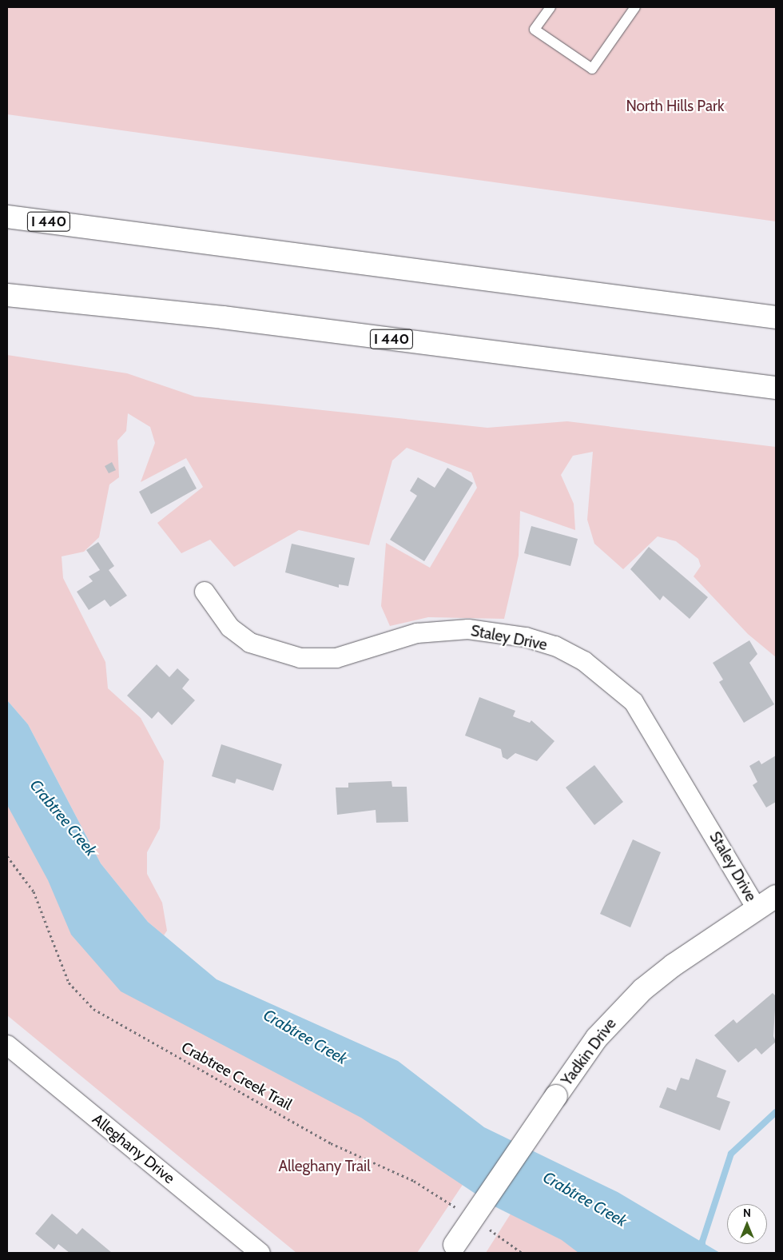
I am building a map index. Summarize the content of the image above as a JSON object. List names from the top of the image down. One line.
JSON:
{"streets":{"main road":["I 440","Yadkin Drive"],"street":["Staley Drive","Alleghany Drive"],"path":["Crabtree Creek Trail"]},"crossings":[["Staley Drive","Yadkin Drive"]],"water":["Crabtree Creek"],"parks":["North Hills Park","Alleghany Trail"],"north":"top"}
